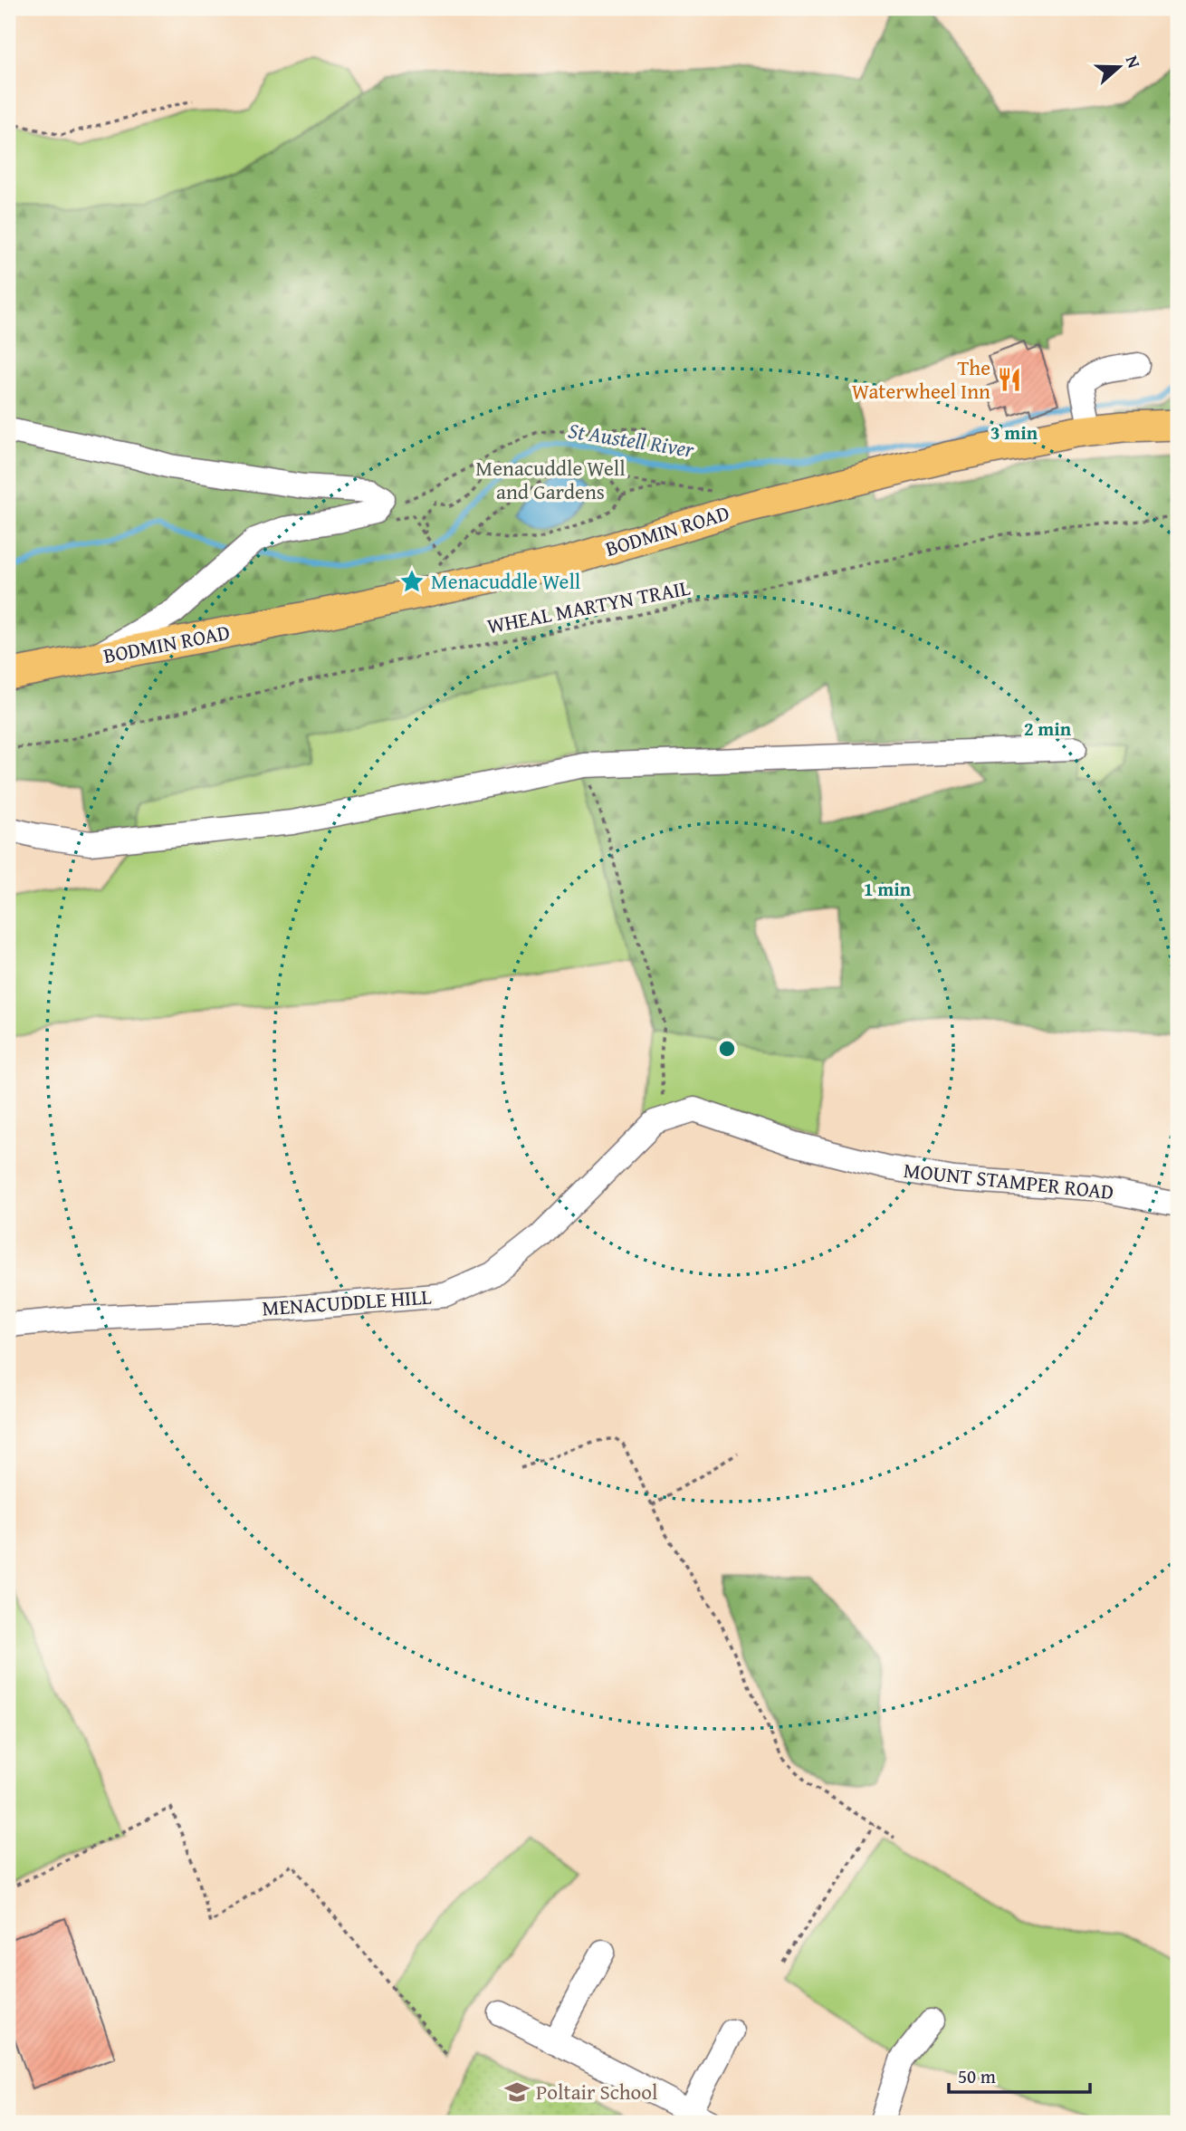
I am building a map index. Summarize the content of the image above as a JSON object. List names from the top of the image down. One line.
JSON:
{"streets":{"main road":["BODMIN ROAD"],"street":["MOUNT STAMPER ROAD","MENACUDDLE HILL"],"path":["WHEAL MARTYN TRAIL"]},"crossings":[["MOUNT STAMPER ROAD","MENACUDDLE HILL"]],"water":["St Austell River"],"parks":["Menacuddle Well and Gardens"],"places":{"restaurant":["The Waterwheel Inn"],"place":["Menacuddle Well"],"school or university":["Poltair School"]},"scale_bar":"50 m","north":"right","rings":["3 min","2 min","1 min"]}
